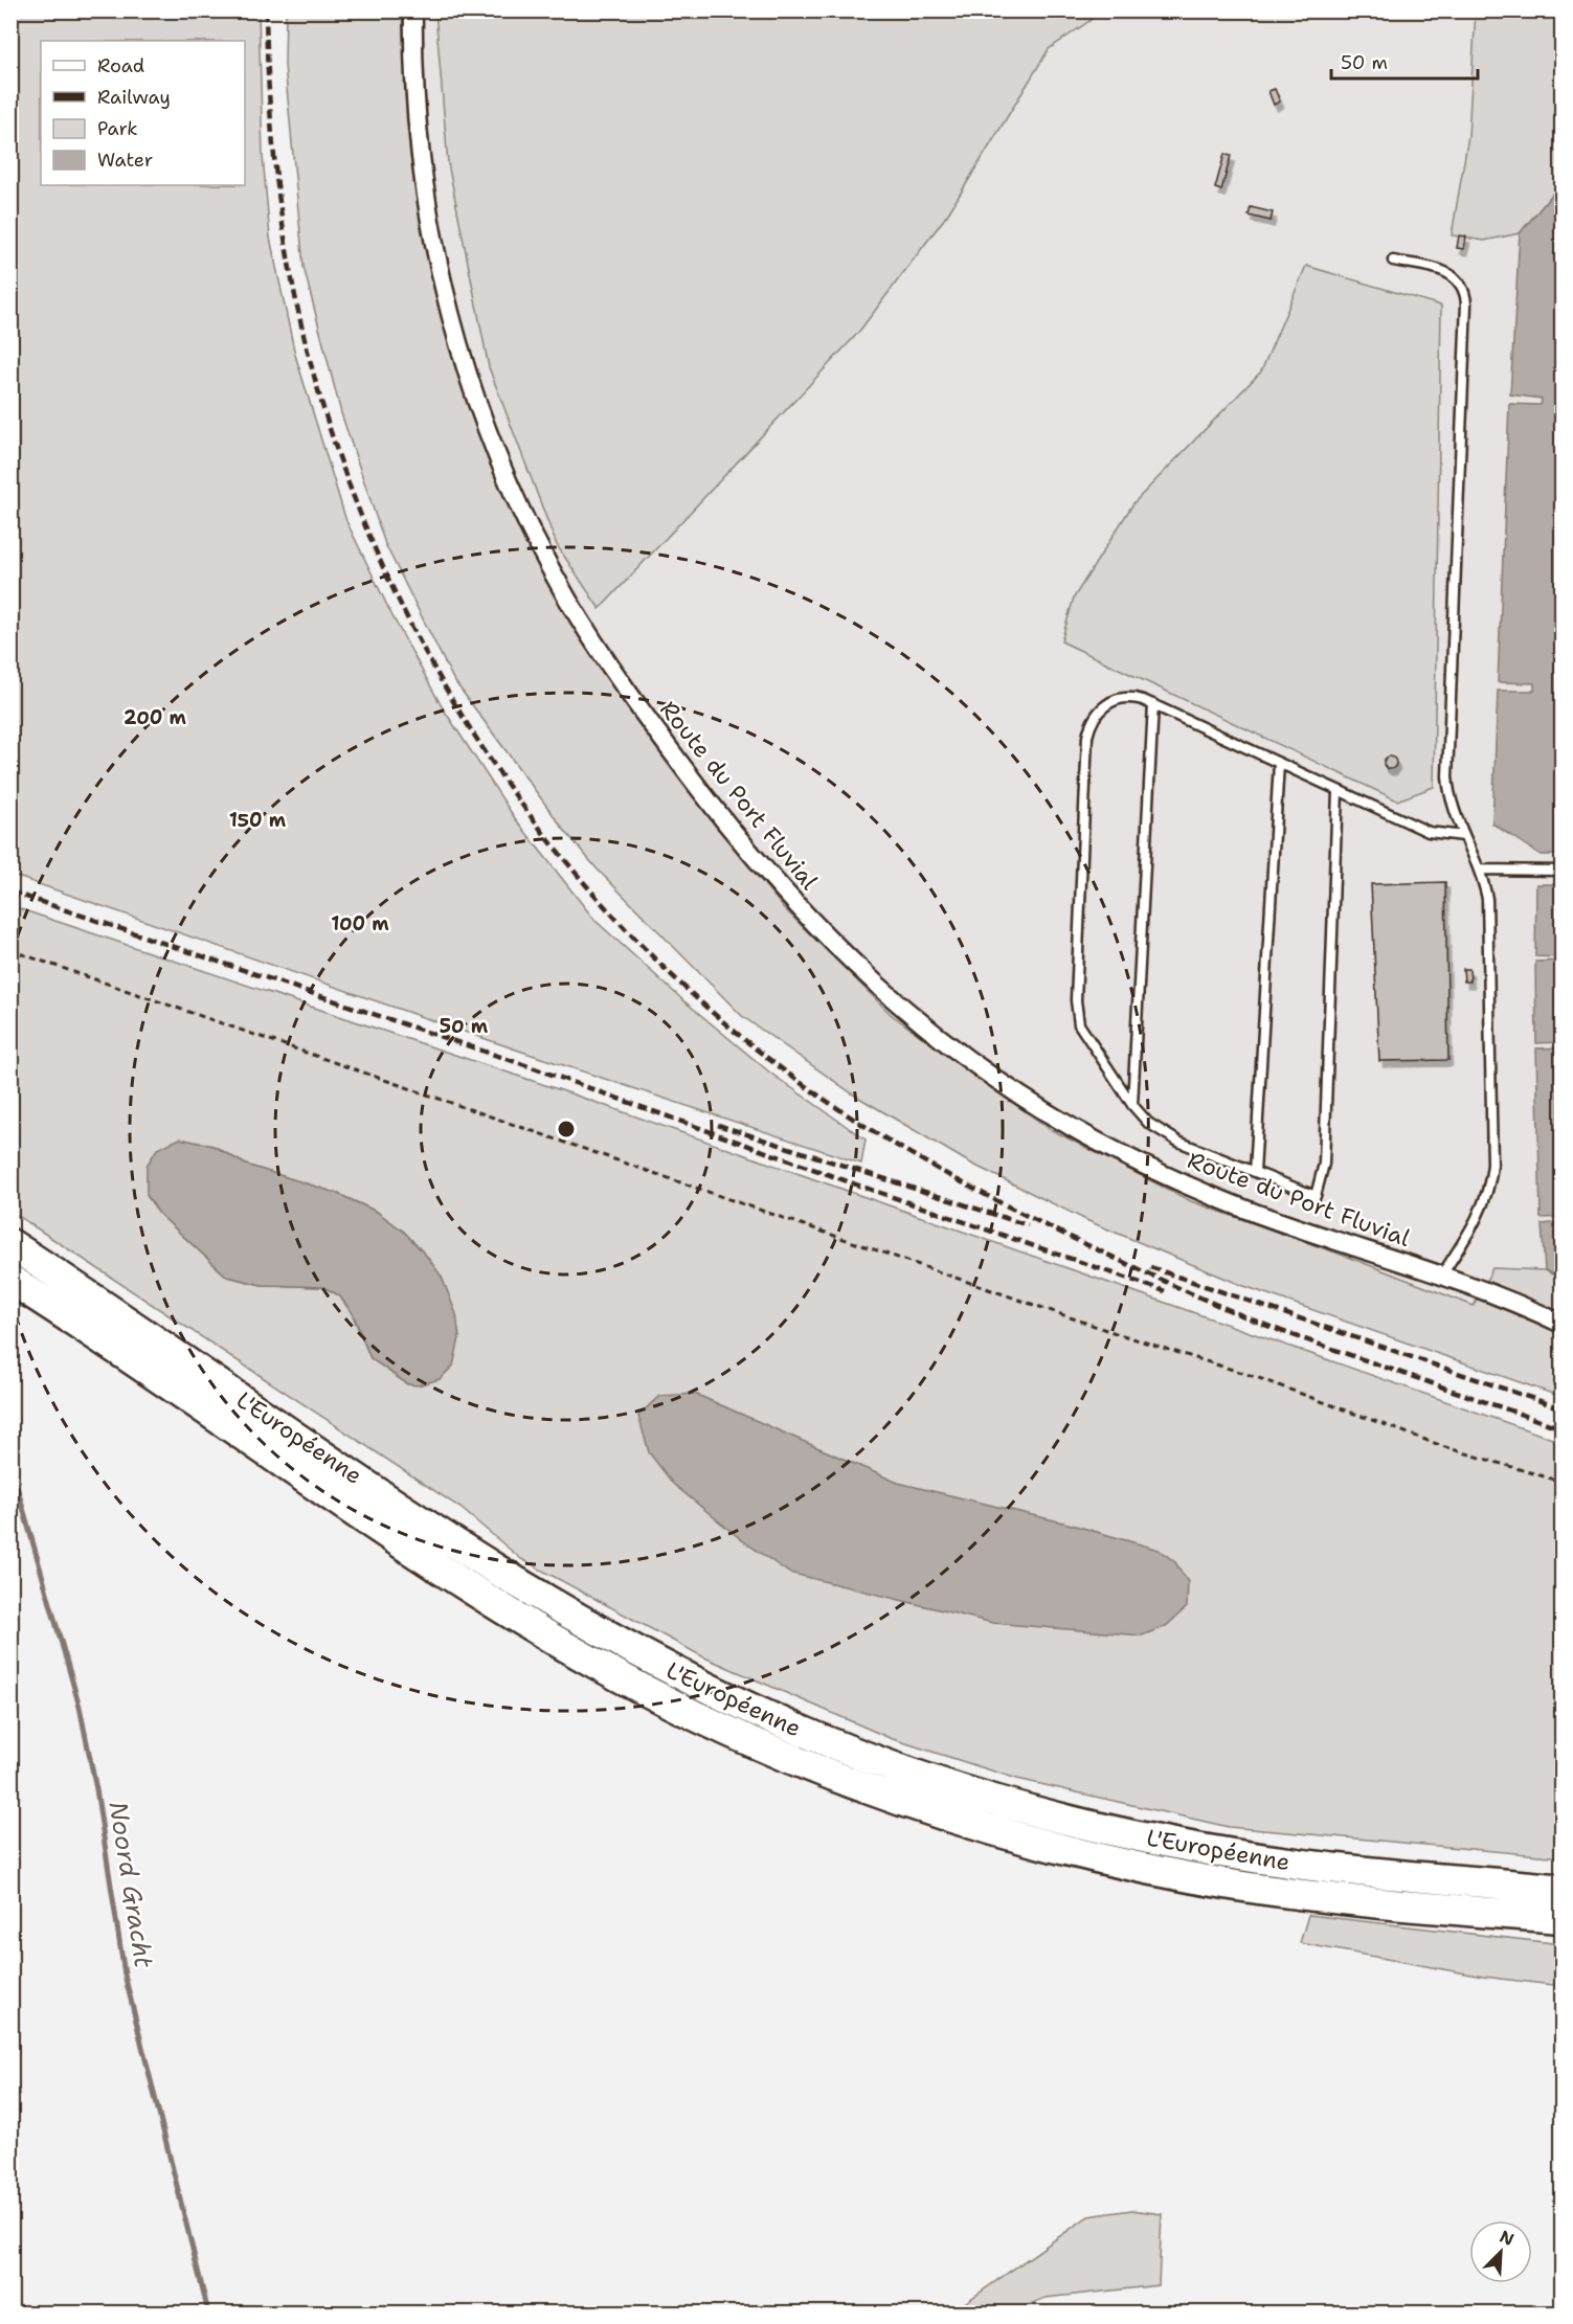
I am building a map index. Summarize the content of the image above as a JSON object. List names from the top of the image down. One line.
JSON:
{"streets":{"highway":["L'Européenne"],"street":["Route du Port Fluvial"]},"water":["Noord Gracht"],"legend":["Road","Railway","Park","Water"],"scale_bar":"50 m","north":"top right","rings":["200 m","150 m","100 m","50 m"]}
